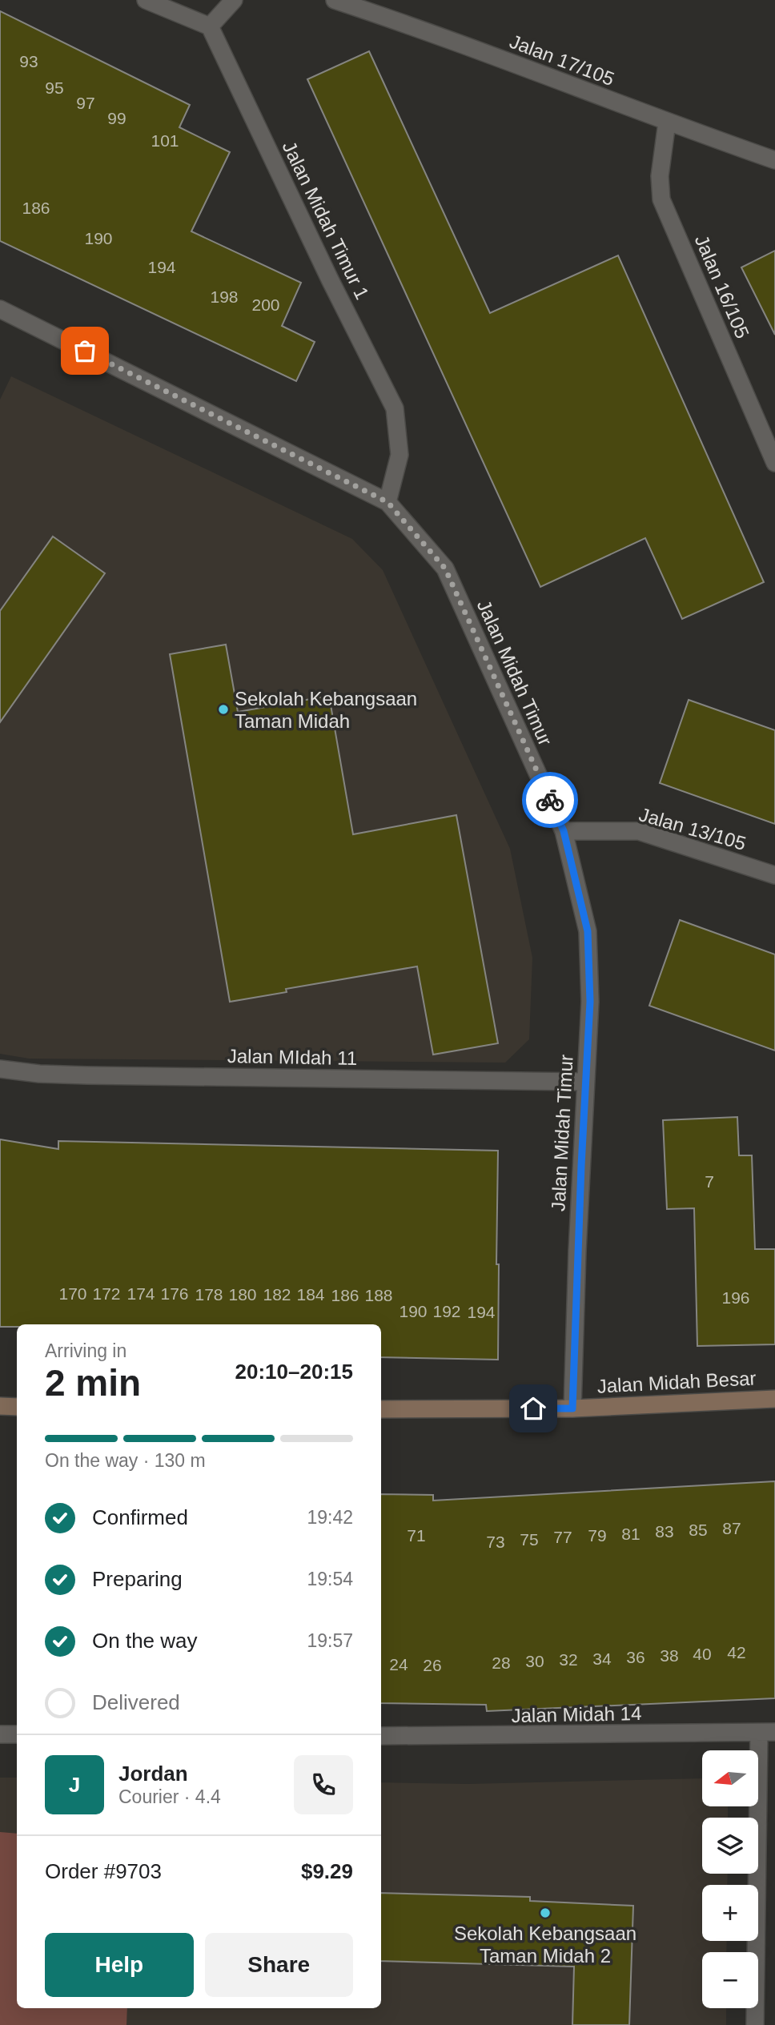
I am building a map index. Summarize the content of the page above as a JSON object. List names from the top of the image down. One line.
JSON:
{"streets":{"street":["Jalan 17/105","Jalan Midah Timur 1","Jalan 16/105","Jalan Midah Timur","Jalan 13/105","Jalan MIdah 11","Jalan Midah Besar","Jalan Midah 14"]},"crossings":[["Jalan 17/105","Jalan 16/105"],["Jalan Midah Timur 1","Jalan Midah Timur"],["Jalan Midah Timur","Jalan 13/105"],["Jalan Midah Timur","Jalan MIdah 11"],["Jalan Midah Timur","Jalan Midah Besar"]],"places":["Sekolah Kebangsaan Taman Midah","Sekolah Kebangsaan Taman Midah 2"],"house_numbers":["93","95","97","99","101","186","190","194","198","200","7","170","172","174","176","178","180","182","184","186","188","196","190","192","194","87","85","83","81","71","79","77","75","73","42","40","38","36","34","32","30","28","24","26"],"north":"left","page":{"heading":["2 min","Arriving in","20:10–20:15"],"panel":["Jordan","Courier · 4.4","Order #9703","$9.29"],"bar":"On the way · 130 m","list":[["Confirmed","19:42"],["Preparing","19:54"],["On the way","19:57"],"Delivered"],"map_buttons":["+","−"],"round":"J","buttons":["Help","Share"]}}
